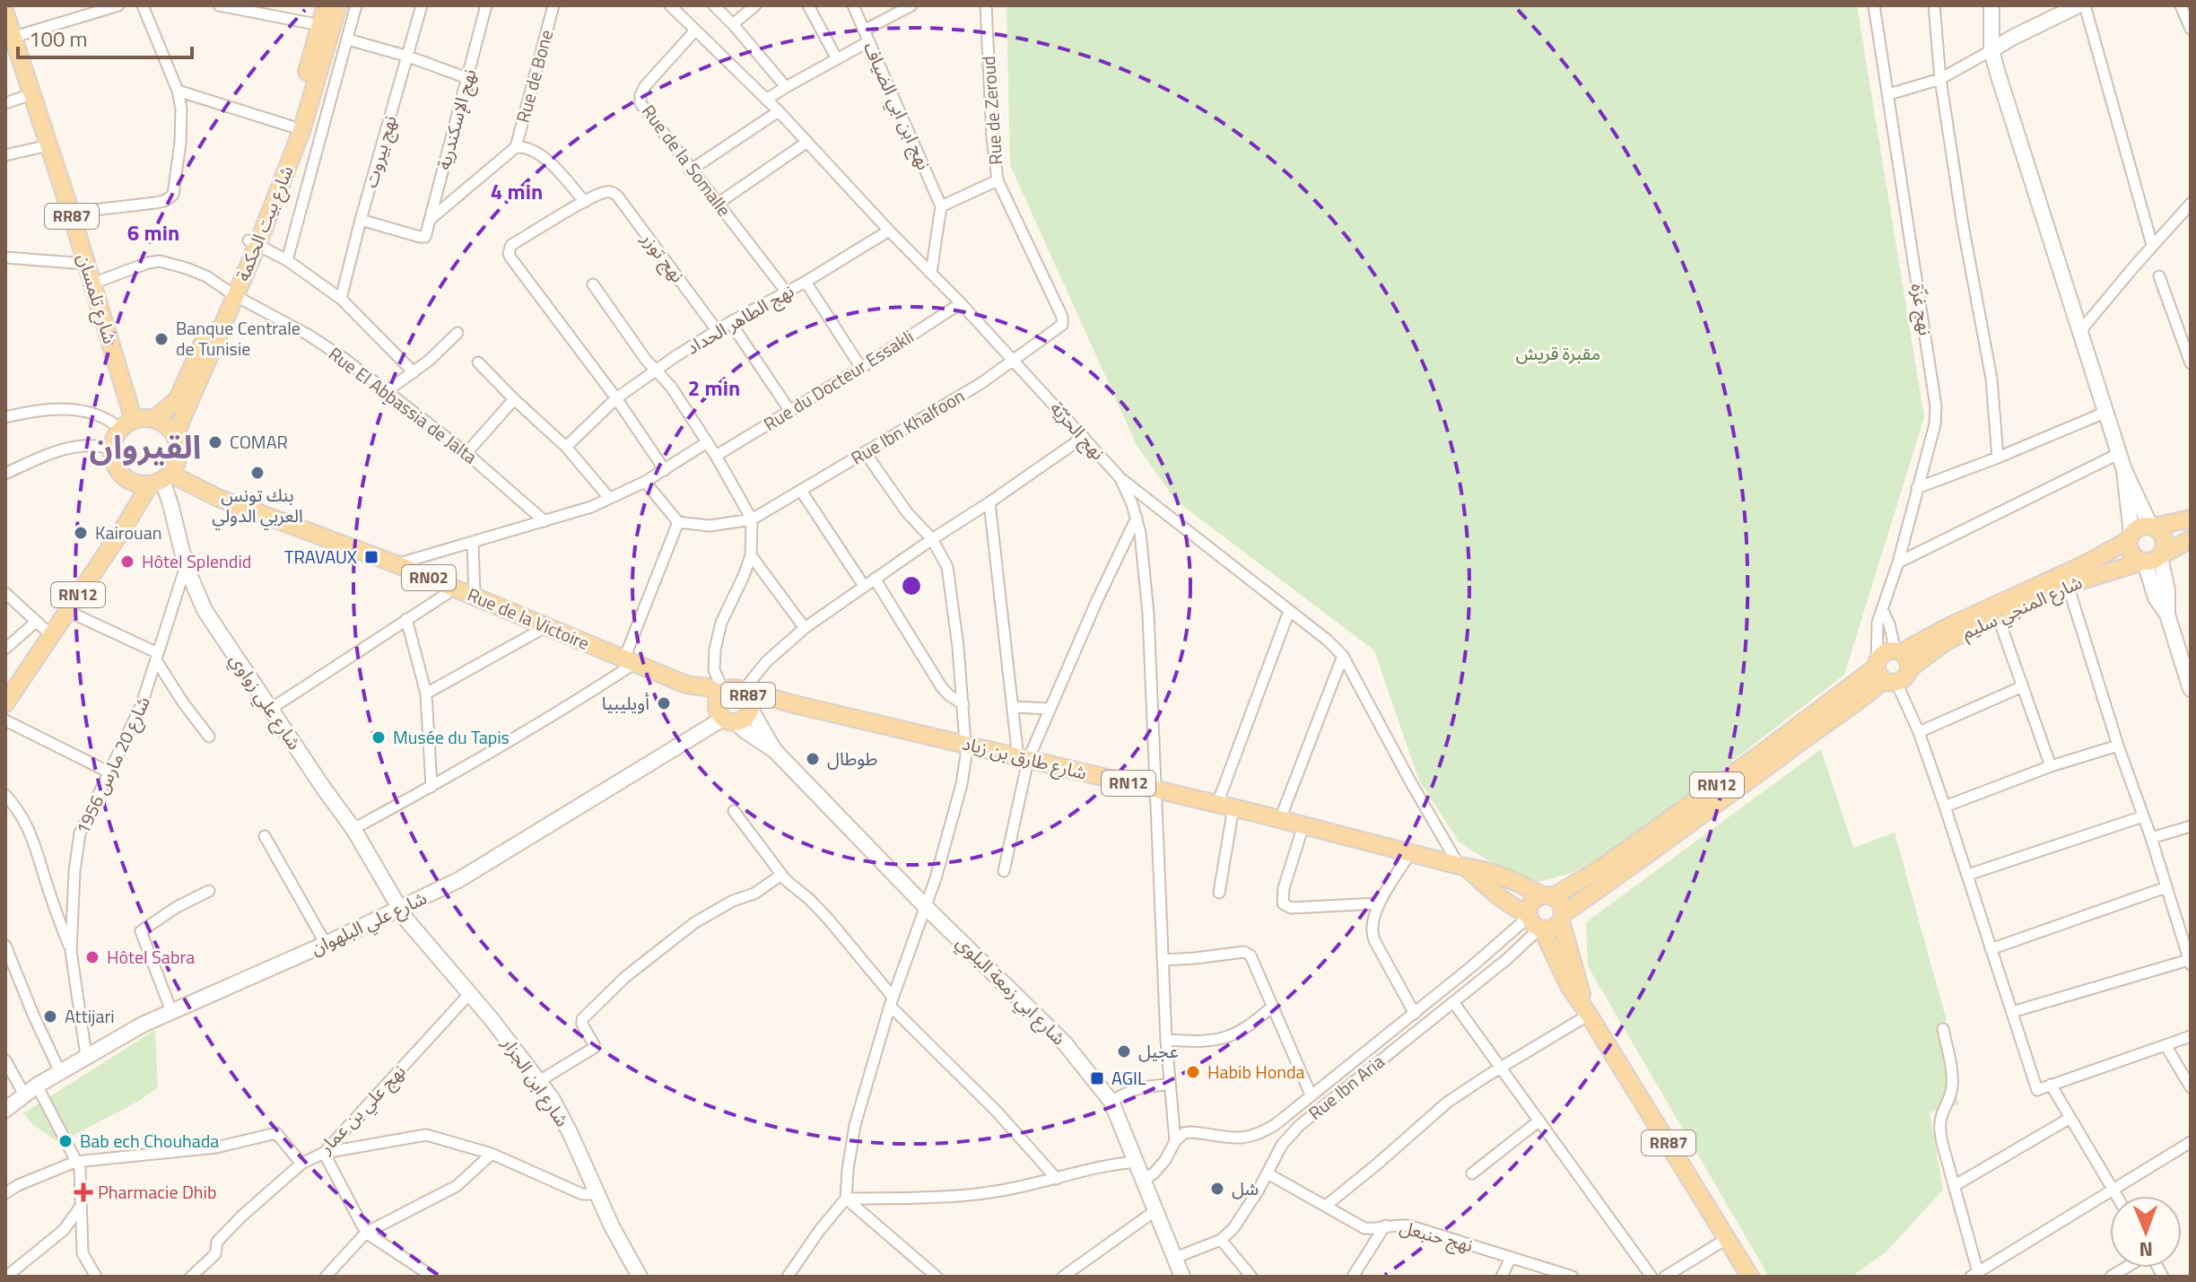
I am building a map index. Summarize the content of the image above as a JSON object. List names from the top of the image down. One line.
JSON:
{"streets":{"main road":["RR87","شارع بيت الحكمة","شارع تلمسان","RN02","RN12","شارع المنجي سليم","Rue de la Victoire","شارع طارق بن زياد"],"street":["Rue de Bone","نهج ابن ابي الضياف","Rue de Zeroud","نهج الإسكندرية","نهج بيروت","Rue de la Somalle","نهج توزر","نهج غزّة","نهج الطاهر الحداد","Rue du Docteur Essakli","Rue El Abbassia de Jalta","Rue Ibn Khalfoon","نهج الحرّيّة","شارع علي زواوي","شارع 20 مارس 1956","شارع علي البلهوان","شارع ابي زمعة البلوي","شارع ابن الجزار","Rue Ibn Aria","نهج علي بن عمار","نهج حنبعل"]},"crossings":[["Rue de Zeroud","Rue Ibn Khalfoon"],["نهج الإسكندرية","نهج بيروت"],["Rue de la Somalle","نهج الطاهر الحداد"],["Rue de la Somalle","نهج الحرّيّة"],["RR87","RN12"],["RR87","Rue de la Victoire"],["RR87","شارع طارق بن زياد"],["RR87","شارع علي البلهوان"],["RR87","شارع ابي زمعة البلوي"],["RR87","Rue Ibn Aria"],["شارع بيت الحكمة","شارع تلمسان"],["شارع بيت الحكمة","Rue El Abbassia de Jalta"],["شارع بيت الحكمة","RN12"],["شارع بيت الحكمة","Rue de la Victoire"],["شارع بيت الحكمة","شارع علي زواوي"],["نهج توزر","نهج الطاهر الحداد"],["شارع تلمسان","Rue El Abbassia de Jalta"],["شارع تلمسان","RN12"],["شارع تلمسان","Rue de la Victoire"],["شارع تلمسان","شارع علي زواوي"],["نهج غزّة","RN12"],["نهج غزّة","شارع المنجي سليم"],["نهج الطاهر الحداد","نهج الحرّيّة"],["Rue du Docteur Essakli","نهج الحرّيّة"],["Rue Ibn Khalfoon","نهج الحرّيّة"],["نهج الحرّيّة","شارع طارق بن زياد"],["RN12","شارع المنجي سليم"],["RN12","Rue de la Victoire"],["RN12","شارع علي زواوي"],["RN12","شارع طارق بن زياد"],["RN12","Rue Ibn Aria"],["Rue de la Victoire","شارع علي زواوي"],["Rue de la Victoire","شارع علي البلهوان"],["Rue de la Victoire","شارع ابي زمعة البلوي"],["شارع علي زواوي","شارع 20 مارس 1956"],["شارع علي زواوي","شارع علي البلهوان"],["شارع علي زواوي","شارع ابن الجزار"],["شارع طارق بن زياد","شارع ابي زمعة البلوي"],["شارع طارق بن زياد","Rue Ibn Aria"],["شارع 20 مارس 1956","شارع علي البلهوان"],["شارع علي البلهوان","شارع ابي زمعة البلوي"],["شارع علي البلهوان","شارع ابن الجزار"],["شارع ابي زمعة البلوي","Rue Ibn Aria"],["شارع ابن الجزار","نهج علي بن عمار"],["Rue Ibn Aria","نهج حنبعل"]],"districts":["القيروان"],"parks":["مقبرة قريش"],"places":{"other":["Banque Centrale de Tunisie","COMAR","بنك تونس العربي الدولي","Kairouan","Hôtel Splendid","أويليبيا","Musée du Tapis","طوطال","Hôtel Sabra","Attijari","عجيل","Habib Honda","Bab ech Chouhada","شل"],"transit":["TRAVAUX","AGIL"],"health":["Pharmacie Dhib"]},"scale_bar":"100 m","north":"bottom","rings":["4 min","6 min","2 min"]}
